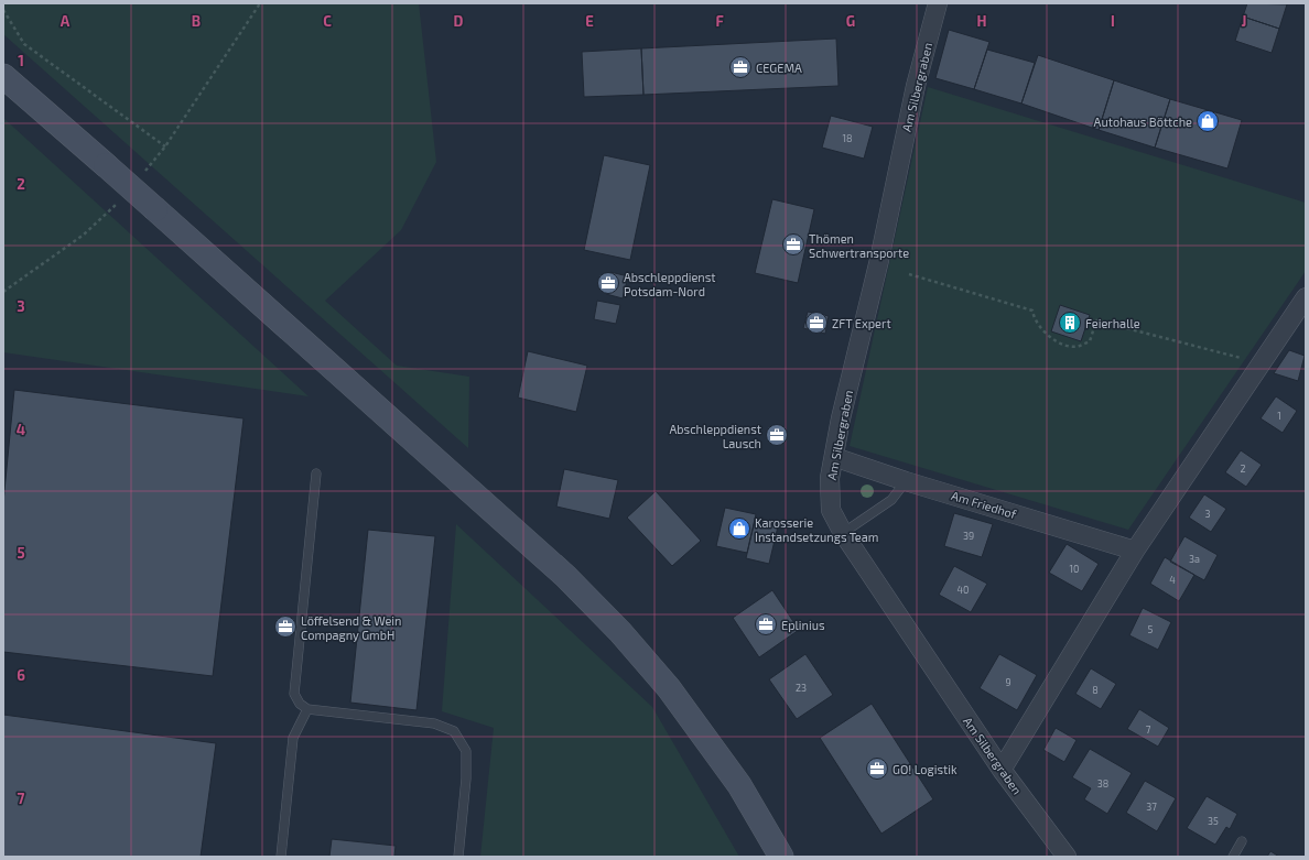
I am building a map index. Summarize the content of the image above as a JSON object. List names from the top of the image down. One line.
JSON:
{"streets":{"street":["Am Silbergraben","Am Friedhof"]},"crossings":[["Am Silbergraben","Am Friedhof"]],"places":{"office":["CEGEMA","Thömen Schwertransporte","Abschleppdienst Potsdam-Nord","ZFT Expert","Abschleppdienst Lausch","Eplinius","Löffelsend & Wein Compagny GmbH","GO! Logistik"],"shop":["Autohaus Böttche","Karosserie Instandsetzungs Team"],"building":["Feierhalle"]},"house_numbers":["18","1","2","3","39","3a","10","4","40","5","9","23","8","7","38","37","35"],"grid":{"columns":["A","B","C","D","E","F","G","H","I","J"],"rows":["1","2","3","4","5","6","7"]}}
